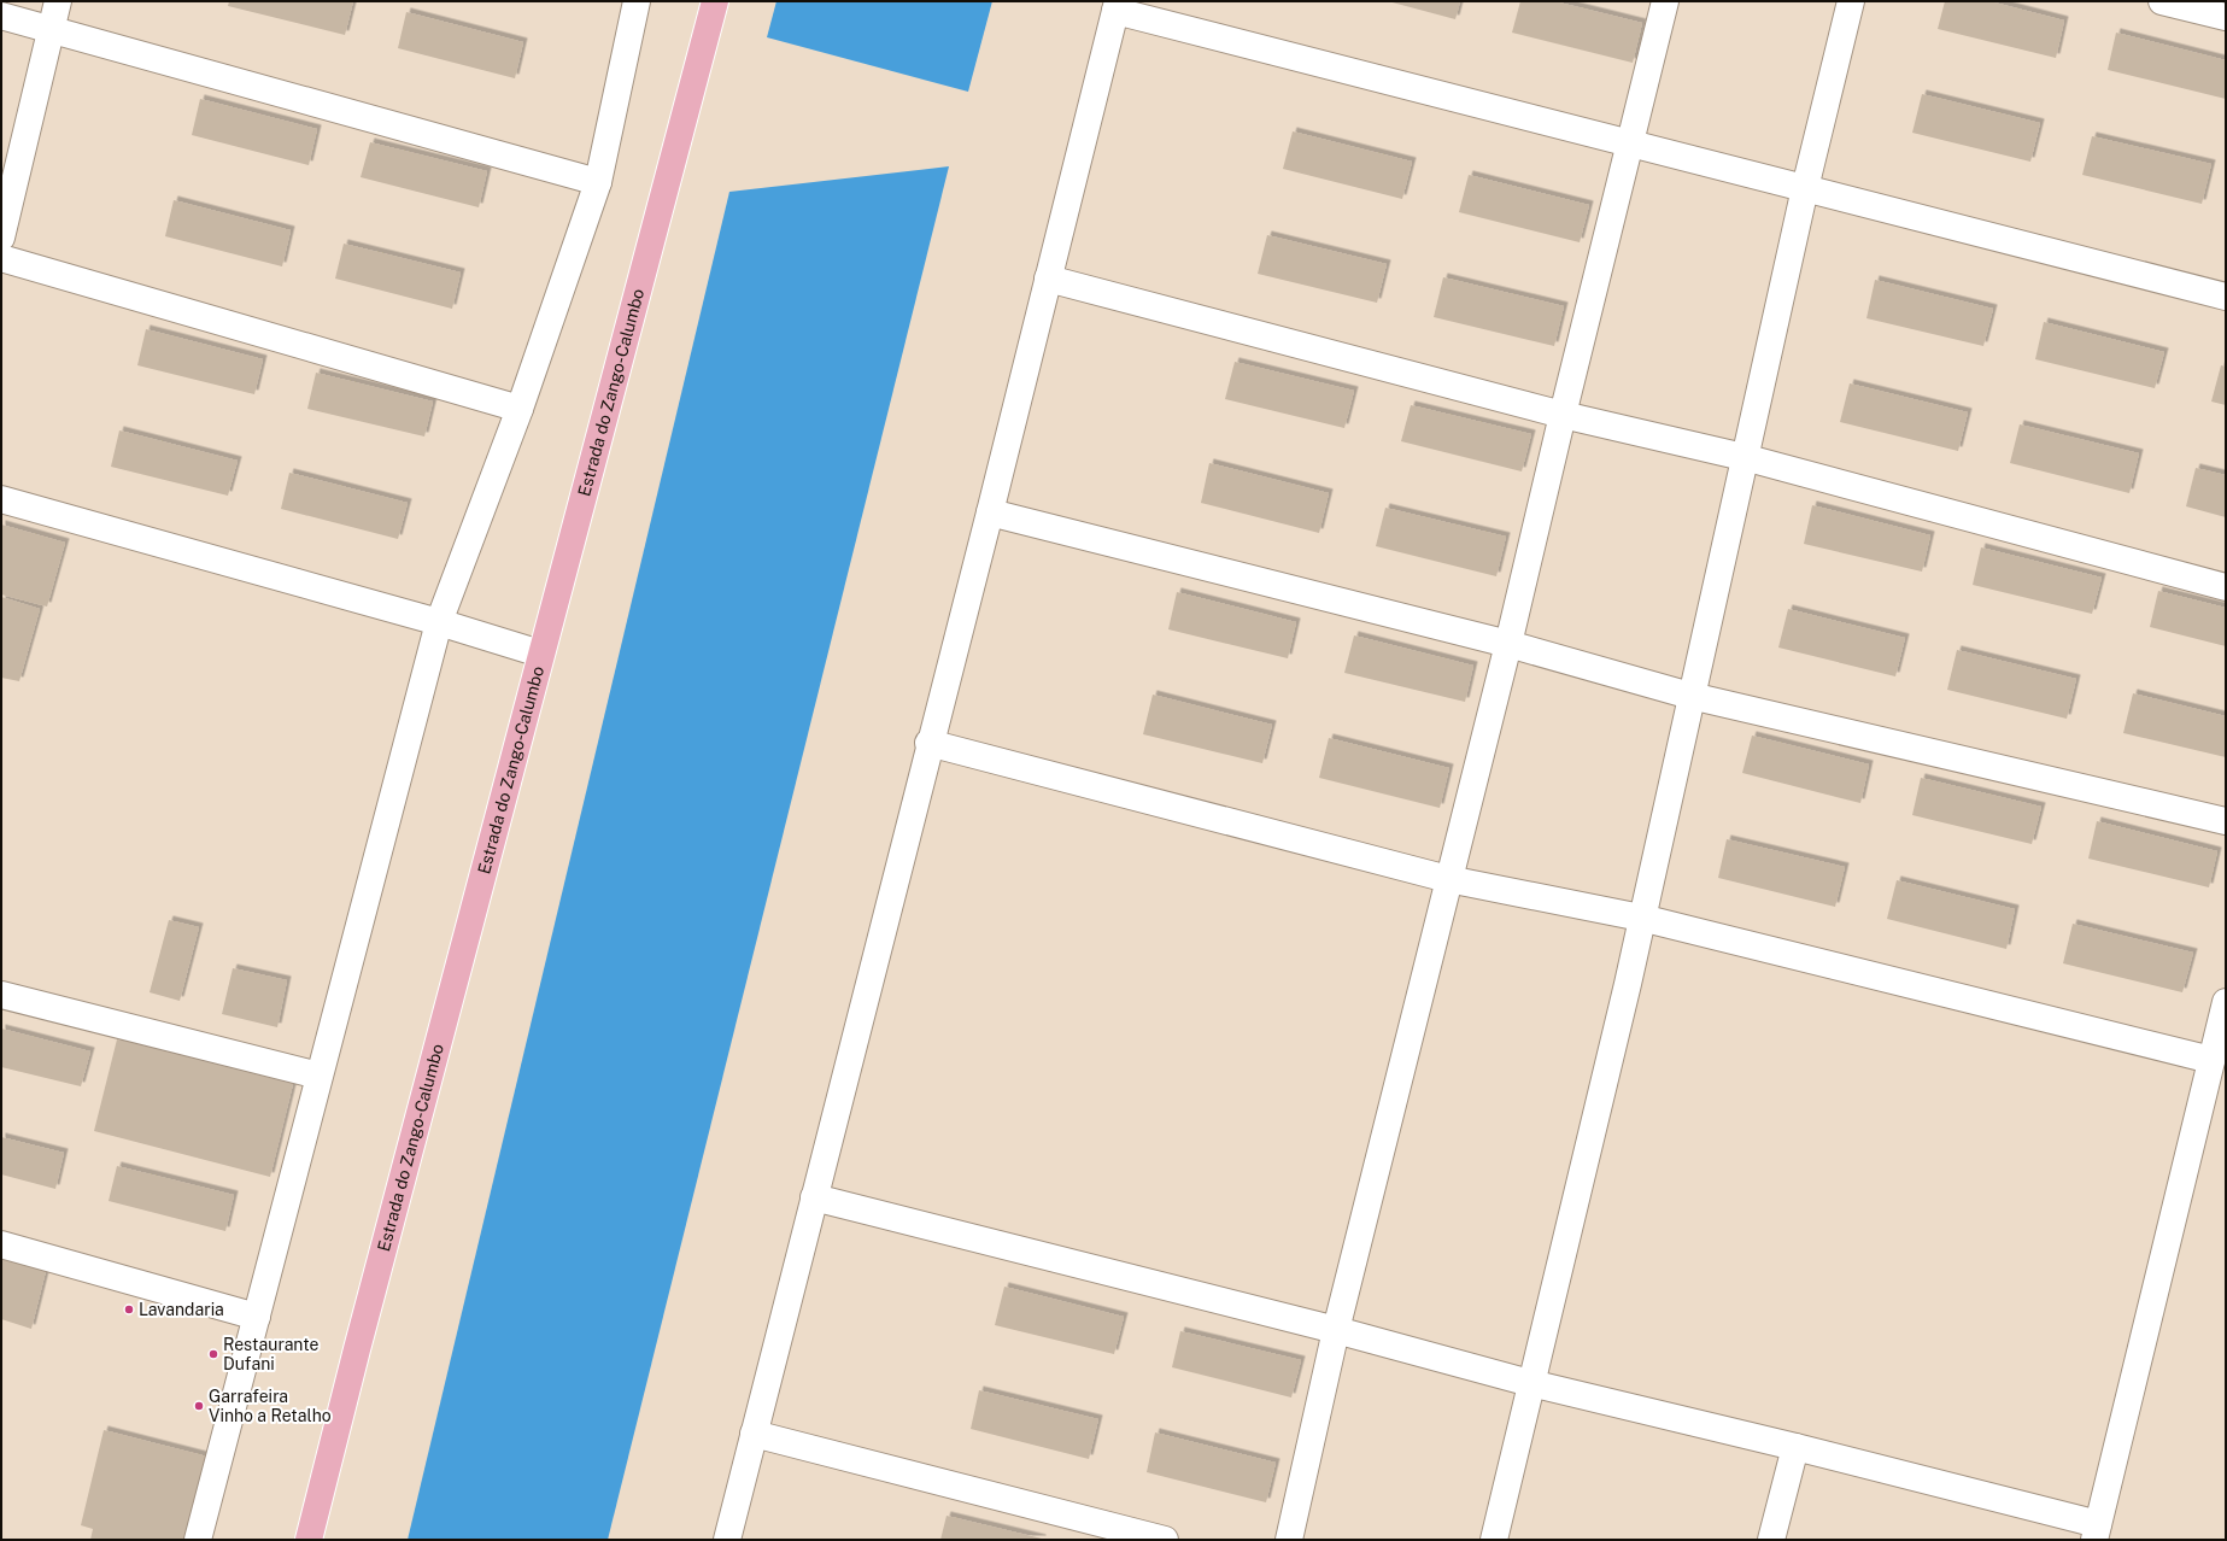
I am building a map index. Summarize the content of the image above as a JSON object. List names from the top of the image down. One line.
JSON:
{"streets":{"main road":["Estrada do Zango-Calumbo"]},"places":["Lavandaria","Restaurante Dufani","Garrafeira Vinho a Retalho"]}
